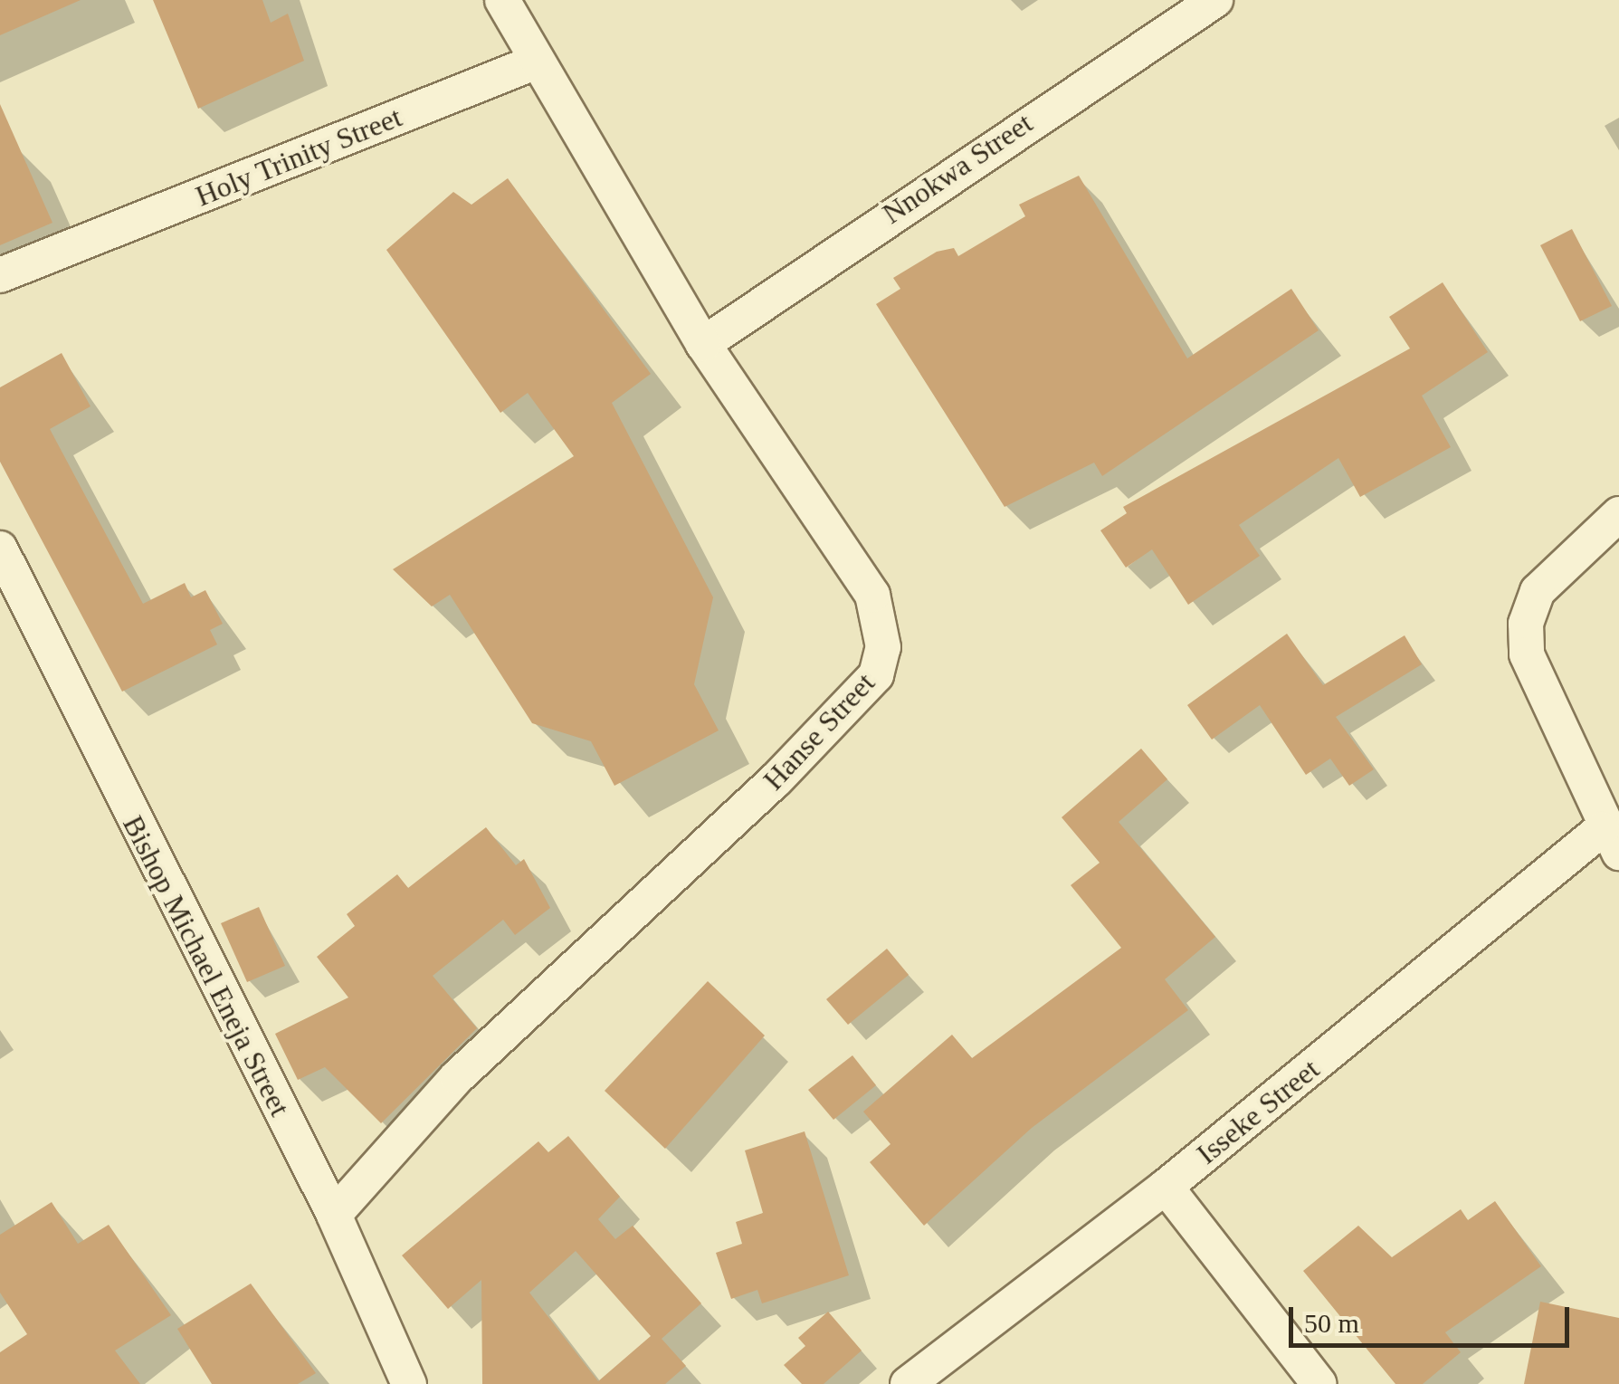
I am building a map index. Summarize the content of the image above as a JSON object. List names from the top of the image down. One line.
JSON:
{"streets":{"street":["Holy Trinity Street","Nnokwa Street","Hanse Street","Bishop Michael Eneja Street","Isseke Street"]},"crossings":[["Holy Trinity Street","Hanse Street"],["Nnokwa Street","Hanse Street"],["Hanse Street","Bishop Michael Eneja Street"]],"scale_bar":"50 m"}
